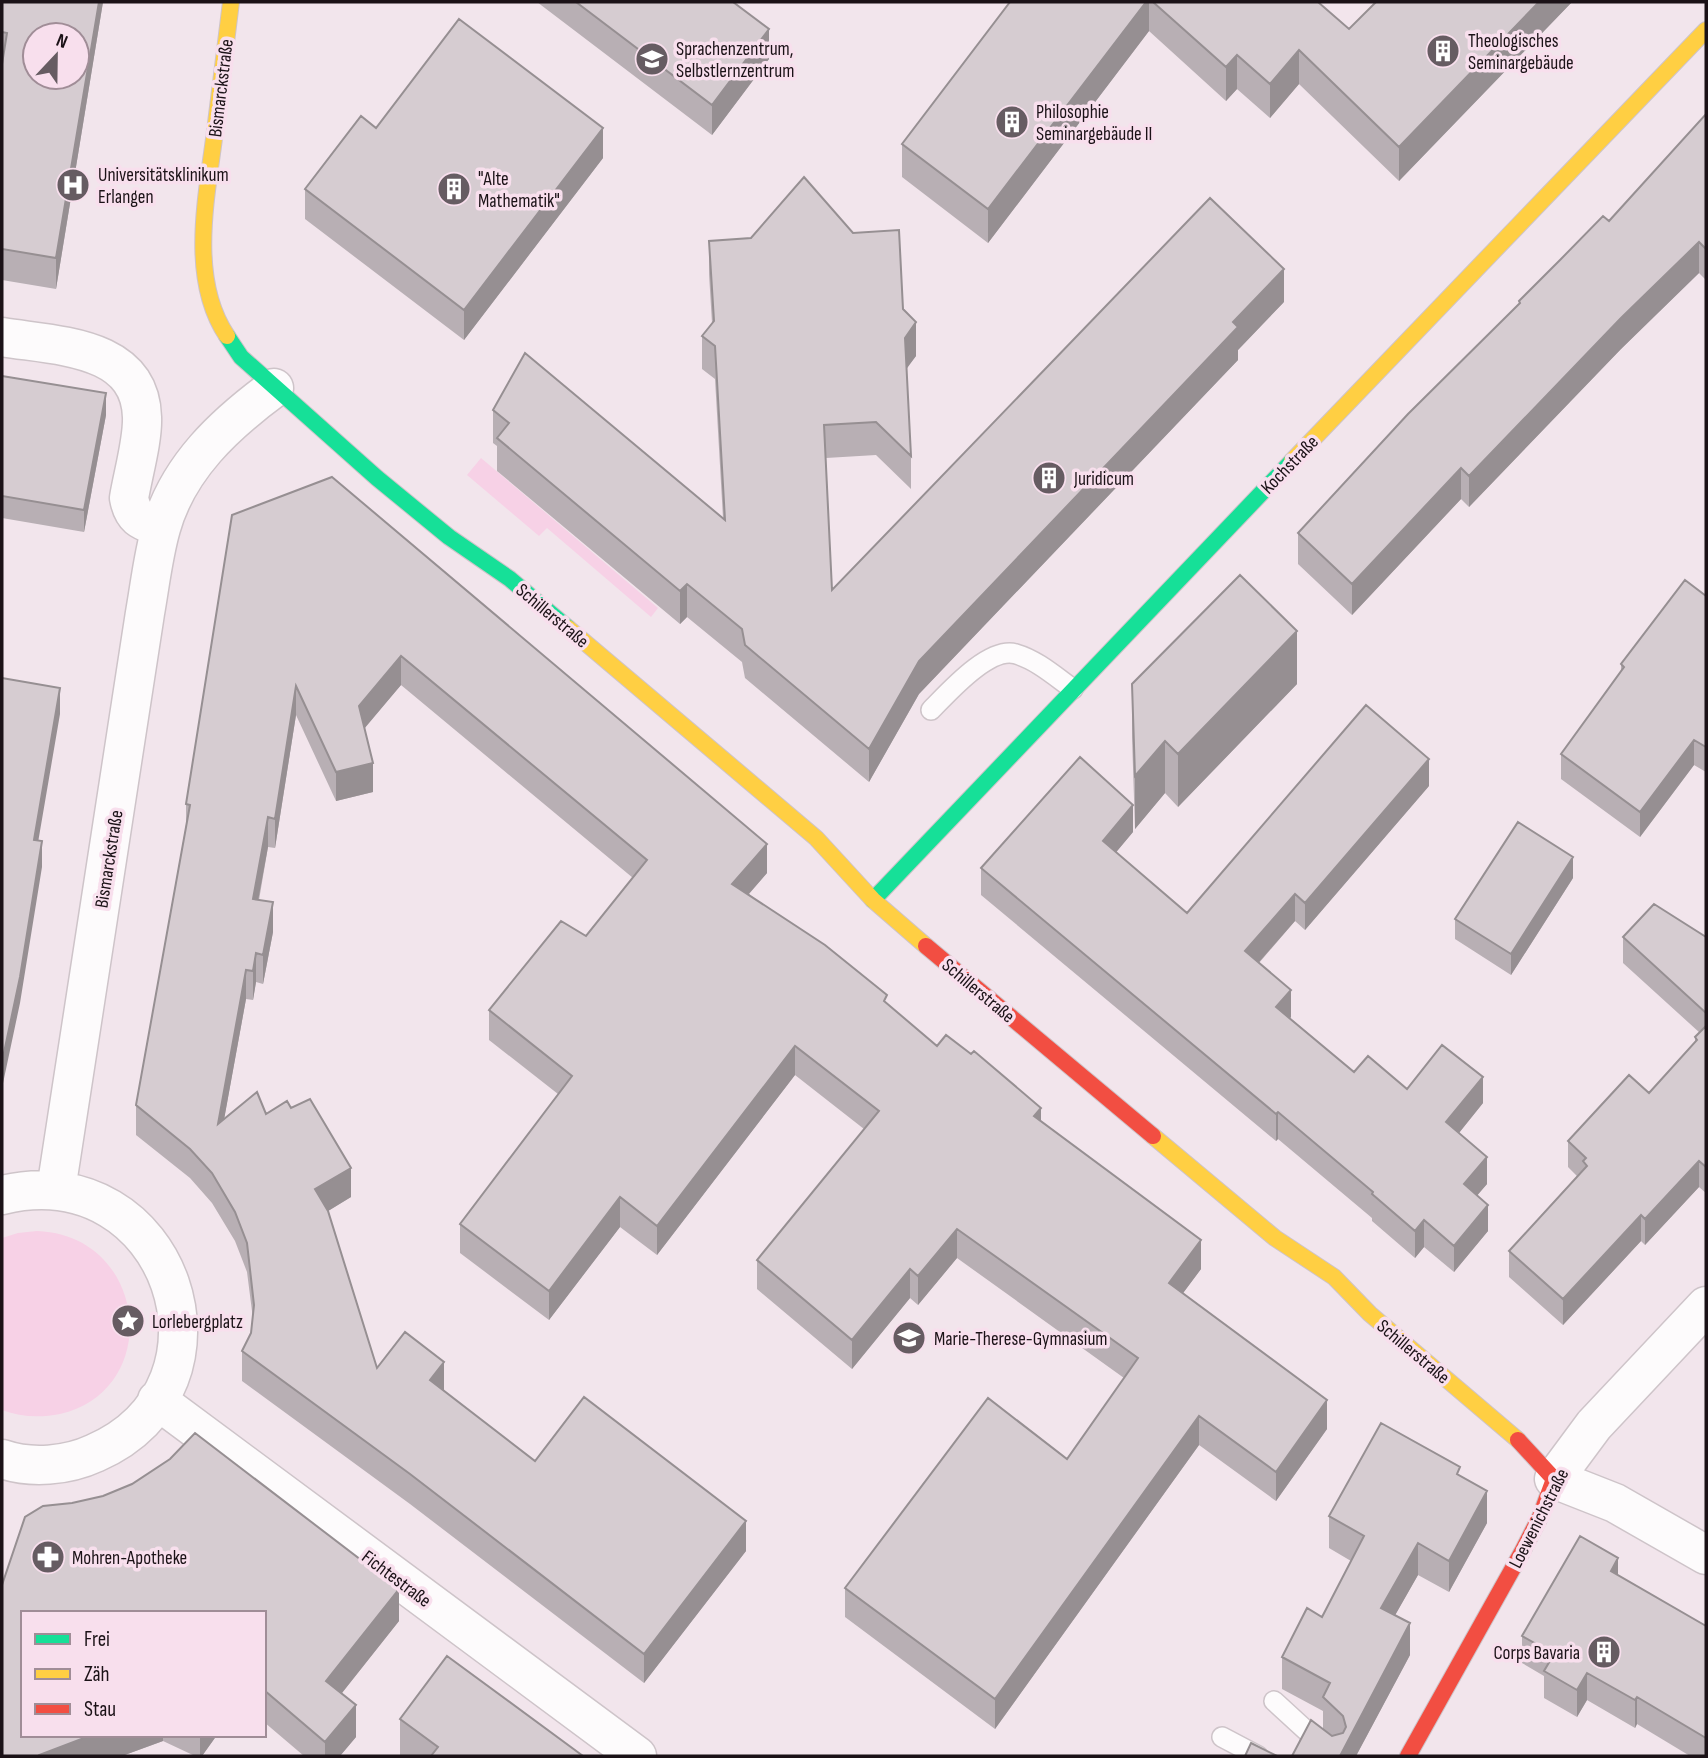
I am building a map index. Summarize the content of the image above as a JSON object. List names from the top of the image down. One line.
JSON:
{"streets":{"street":["Bismarckstraße","Kochstraße","Schillerstraße","Loewenichstraße","Fichtestraße"]},"crossings":[["Bismarckstraße","Schillerstraße"],["Kochstraße","Schillerstraße"],["Schillerstraße","Loewenichstraße"]],"places":{"building":["Theologisches Seminargebäude","Philosophie Seminargebäude II","\"Alte Mathematik\"","Juridicum","Corps Bavaria"],"school or university":["Sprachenzentrum, Selbstlernzentrum","Marie-Therese-Gymnasium"],"hospital":["Universitätsklinikum Erlangen"],"place":["Lorlebergplatz"],"pharmacy":["Mohren-Apotheke"]},"legend":["Frei","Zäh","Stau"],"north":"top"}
